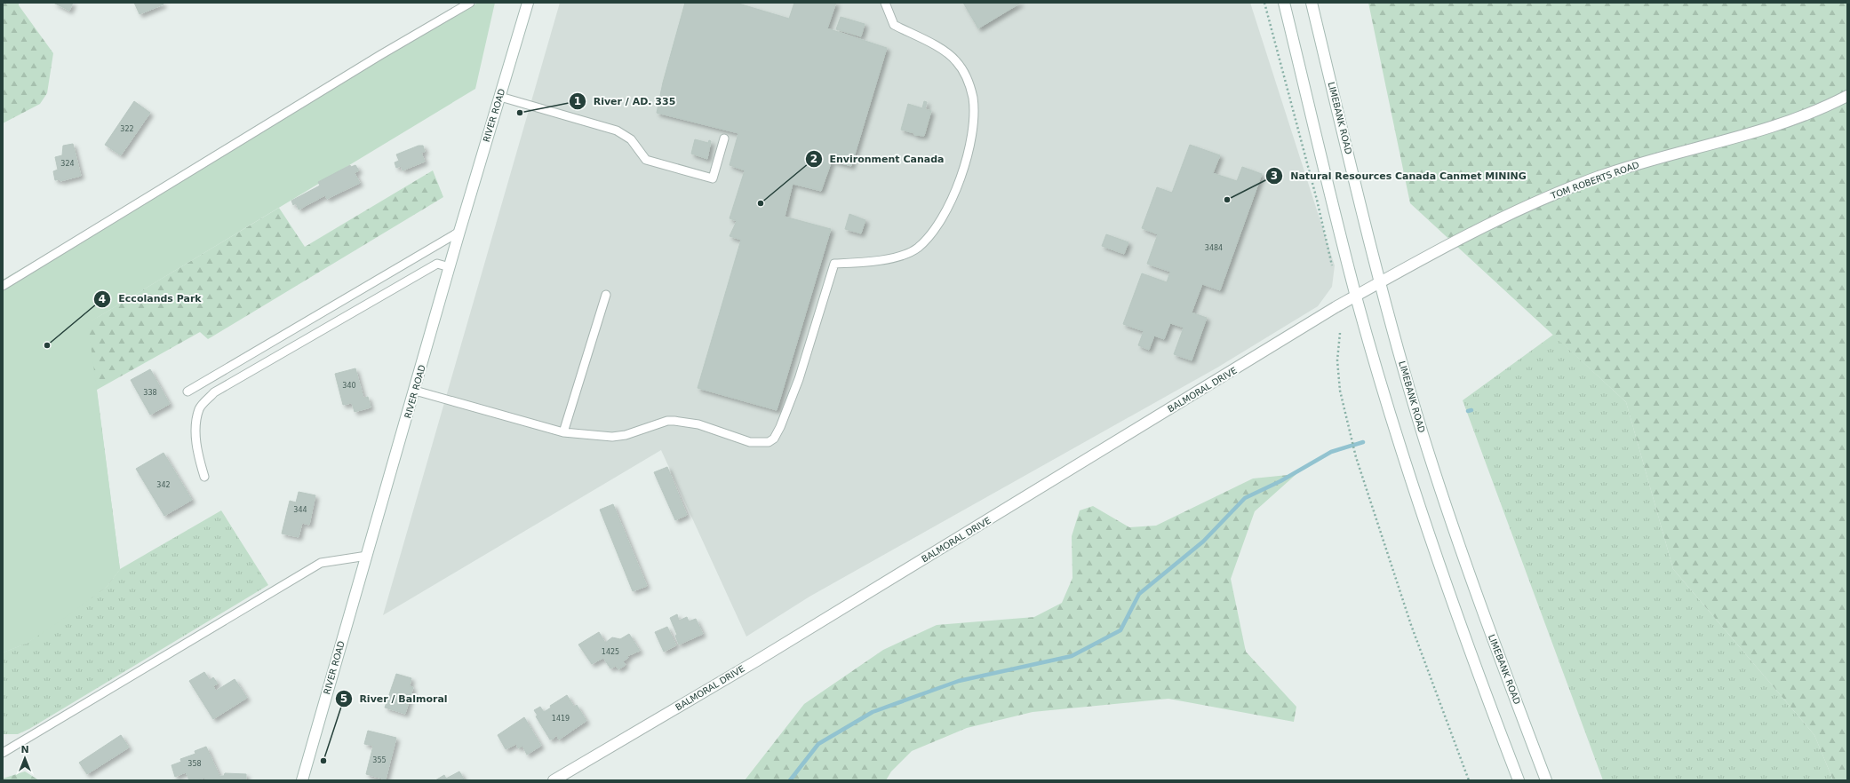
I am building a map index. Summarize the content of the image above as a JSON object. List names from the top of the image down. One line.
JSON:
{"streets":{"main road":["RIVER ROAD","LIMEBANK ROAD","TOM ROBERTS ROAD","BALMORAL DRIVE"]},"crossings":[["LIMEBANK ROAD","TOM ROBERTS ROAD"],["TOM ROBERTS ROAD","BALMORAL DRIVE"]],"places":["River / AD. 335","Natural Resources Canada Canmet MINING","Environment Canada","Eccolands Park","River / Balmoral"],"house_numbers":["322","324","3484","340","338","342","344","1425","1419","355","358"],"north":"top"}
